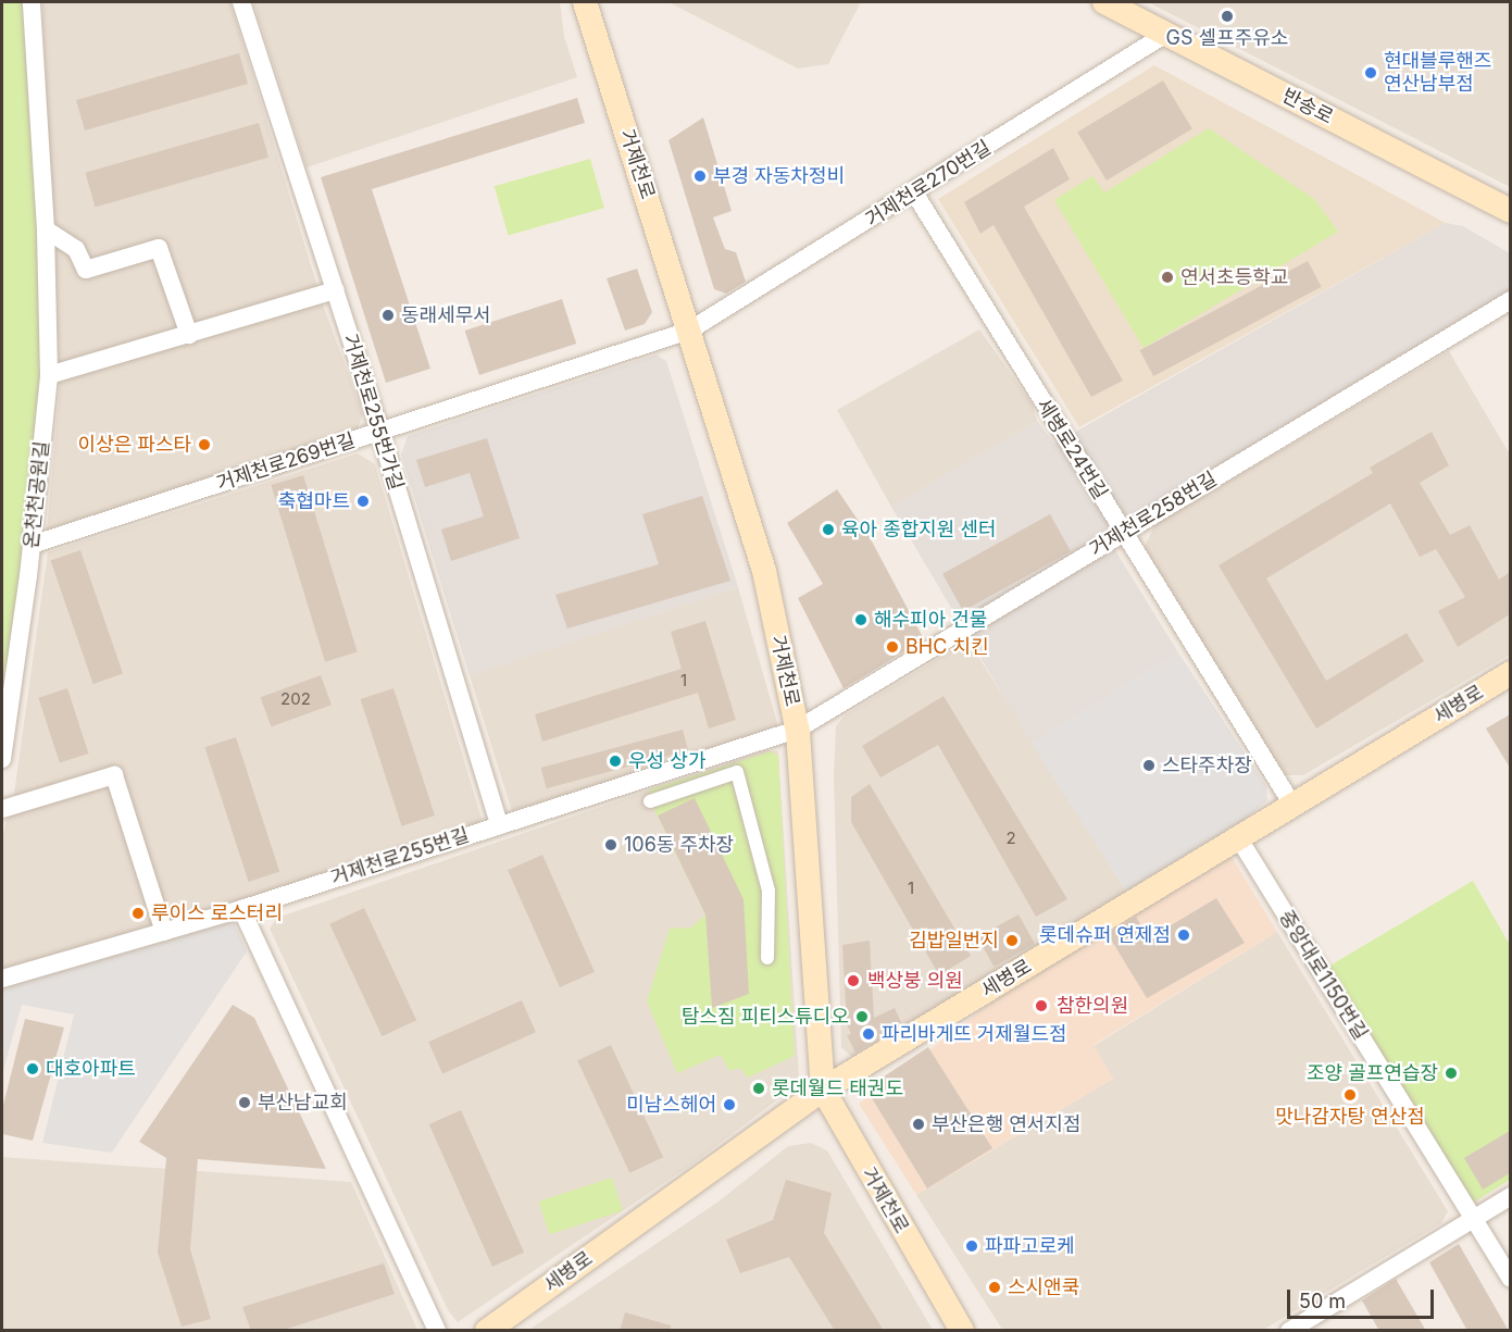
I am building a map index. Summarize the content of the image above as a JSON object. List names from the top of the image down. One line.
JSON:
{"streets":{"main road":["반송로","거제천로","세병로"],"street":["거제천로270번길","거제천로255번가길","세병로24번길","거제천로269번길","온천천공원길","거제천로258번길","거제천로255번길","중앙대로1150번길"]},"crossings":[["반송로","거제천로270번길"],["거제천로","거제천로270번길"],["거제천로","거제천로269번길"],["거제천로","거제천로258번길"],["거제천로","세병로"],["거제천로","거제천로255번길"],["거제천로270번길","세병로24번길"],["거제천로270번길","거제천로269번길"],["거제천로255번가길","거제천로269번길"],["거제천로255번가길","거제천로255번길"],["세병로24번길","거제천로258번길"],["세병로24번길","세병로"],["거제천로269번길","온천천공원길"],["거제천로258번길","거제천로255번길"],["세병로","중앙대로1150번길"]],"places":["GS 셀프주유소","현대블루핸즈 연산남부점","부경 자동차정비","연서초등학교","동래세무서","이상은 파스타","축협마트","육아 종합지원 센터","해수피아 건물","BHC 치킨","우성 상가","스타주차장","106동 주차장","루이스 로스터리","롯데슈퍼 연제점","김밥일번지","백상붕 의원","참한의원","탐스짐 피티스튜디오","파리바게뜨 거제월드점","대호아파트","조양 골프연습장","롯데월드 태권도","맛나감자탕 연산점","부산남교회","미남스헤어","부산은행 연서지점","파파고로케","스시앤쿡"],"house_numbers":["1","202","2","1"],"scale_bar":"50 m"}
